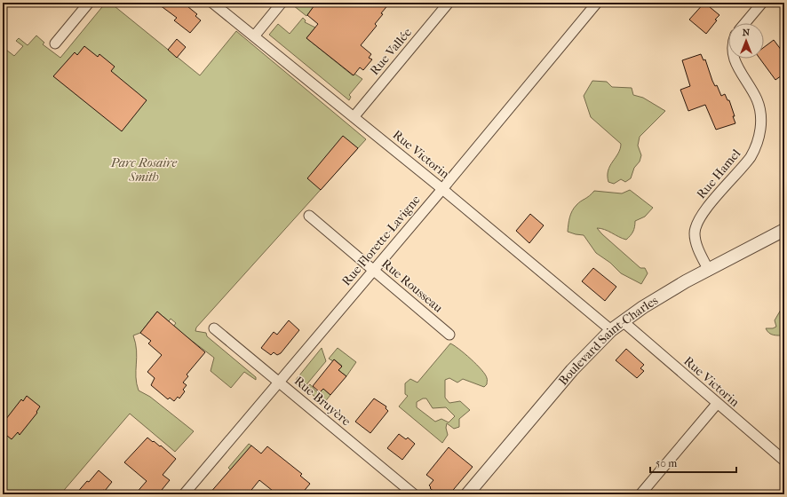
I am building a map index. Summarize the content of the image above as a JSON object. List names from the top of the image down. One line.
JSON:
{"streets":{"street":["Rue Vallée","Rue Victorin","Rue Hamel","Rue Florette-Lavigne","Rue Rousseau","Boulevard Saint-Charles","Rue Bruyère"]},"crossings":[["Rue Vallée","Rue Victorin"],["Rue Victorin","Rue Florette-Lavigne"],["Rue Victorin","Boulevard Saint-Charles"],["Rue Hamel","Boulevard Saint-Charles"],["Rue Florette-Lavigne","Rue Rousseau"],["Rue Florette-Lavigne","Rue Bruyère"]],"parks":["Parc Rosaire Smith"],"scale_bar":"50 m","north":"top"}
